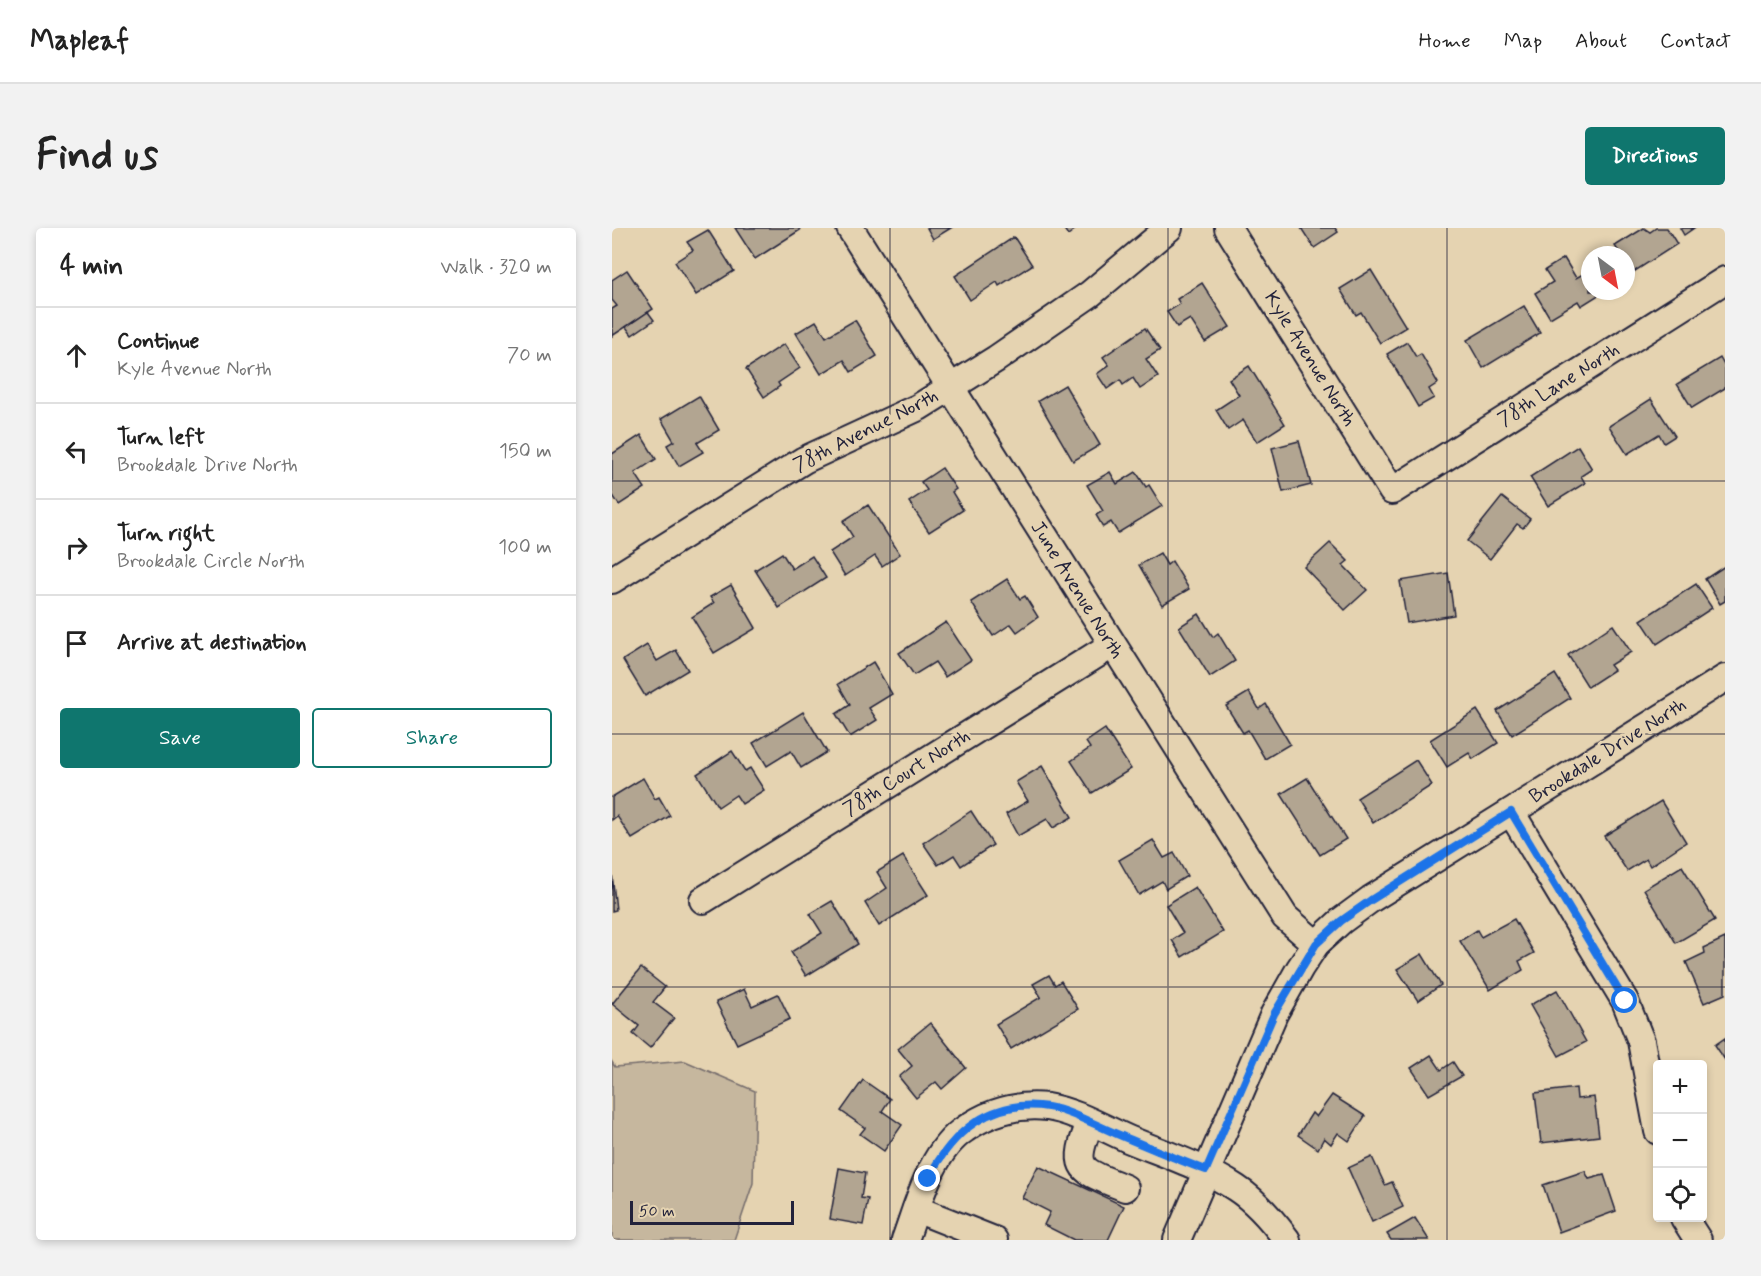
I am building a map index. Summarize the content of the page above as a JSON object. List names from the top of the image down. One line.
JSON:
{"streets":{"street":["Kyle Avenue North","78th Lane North","78th Avenue North","June Avenue North","Brookdale Drive North","78th Court North"]},"crossings":[["Kyle Avenue North","78th Lane North"],["78th Avenue North","June Avenue North"],["June Avenue North","Brookdale Drive North"],["June Avenue North","78th Court North"]],"scale_bar":"50 m","north":"bottom right","page":{"header":"Mapleaf","nav":["Home","Map","About","Contact"],"buttons":["Directions",["Save","Share"]],"title":"Find us","heading":["4 min","Walk · 320 m"],"list":[["Continue","Kyle Avenue North","70 m"],["Turn left","Brookdale Drive North","150 m"],["Turn right","Brookdale Circle North","100 m"],"Arrive at destination"],"map_buttons":["+","−"],"scale":"50 m"}}
